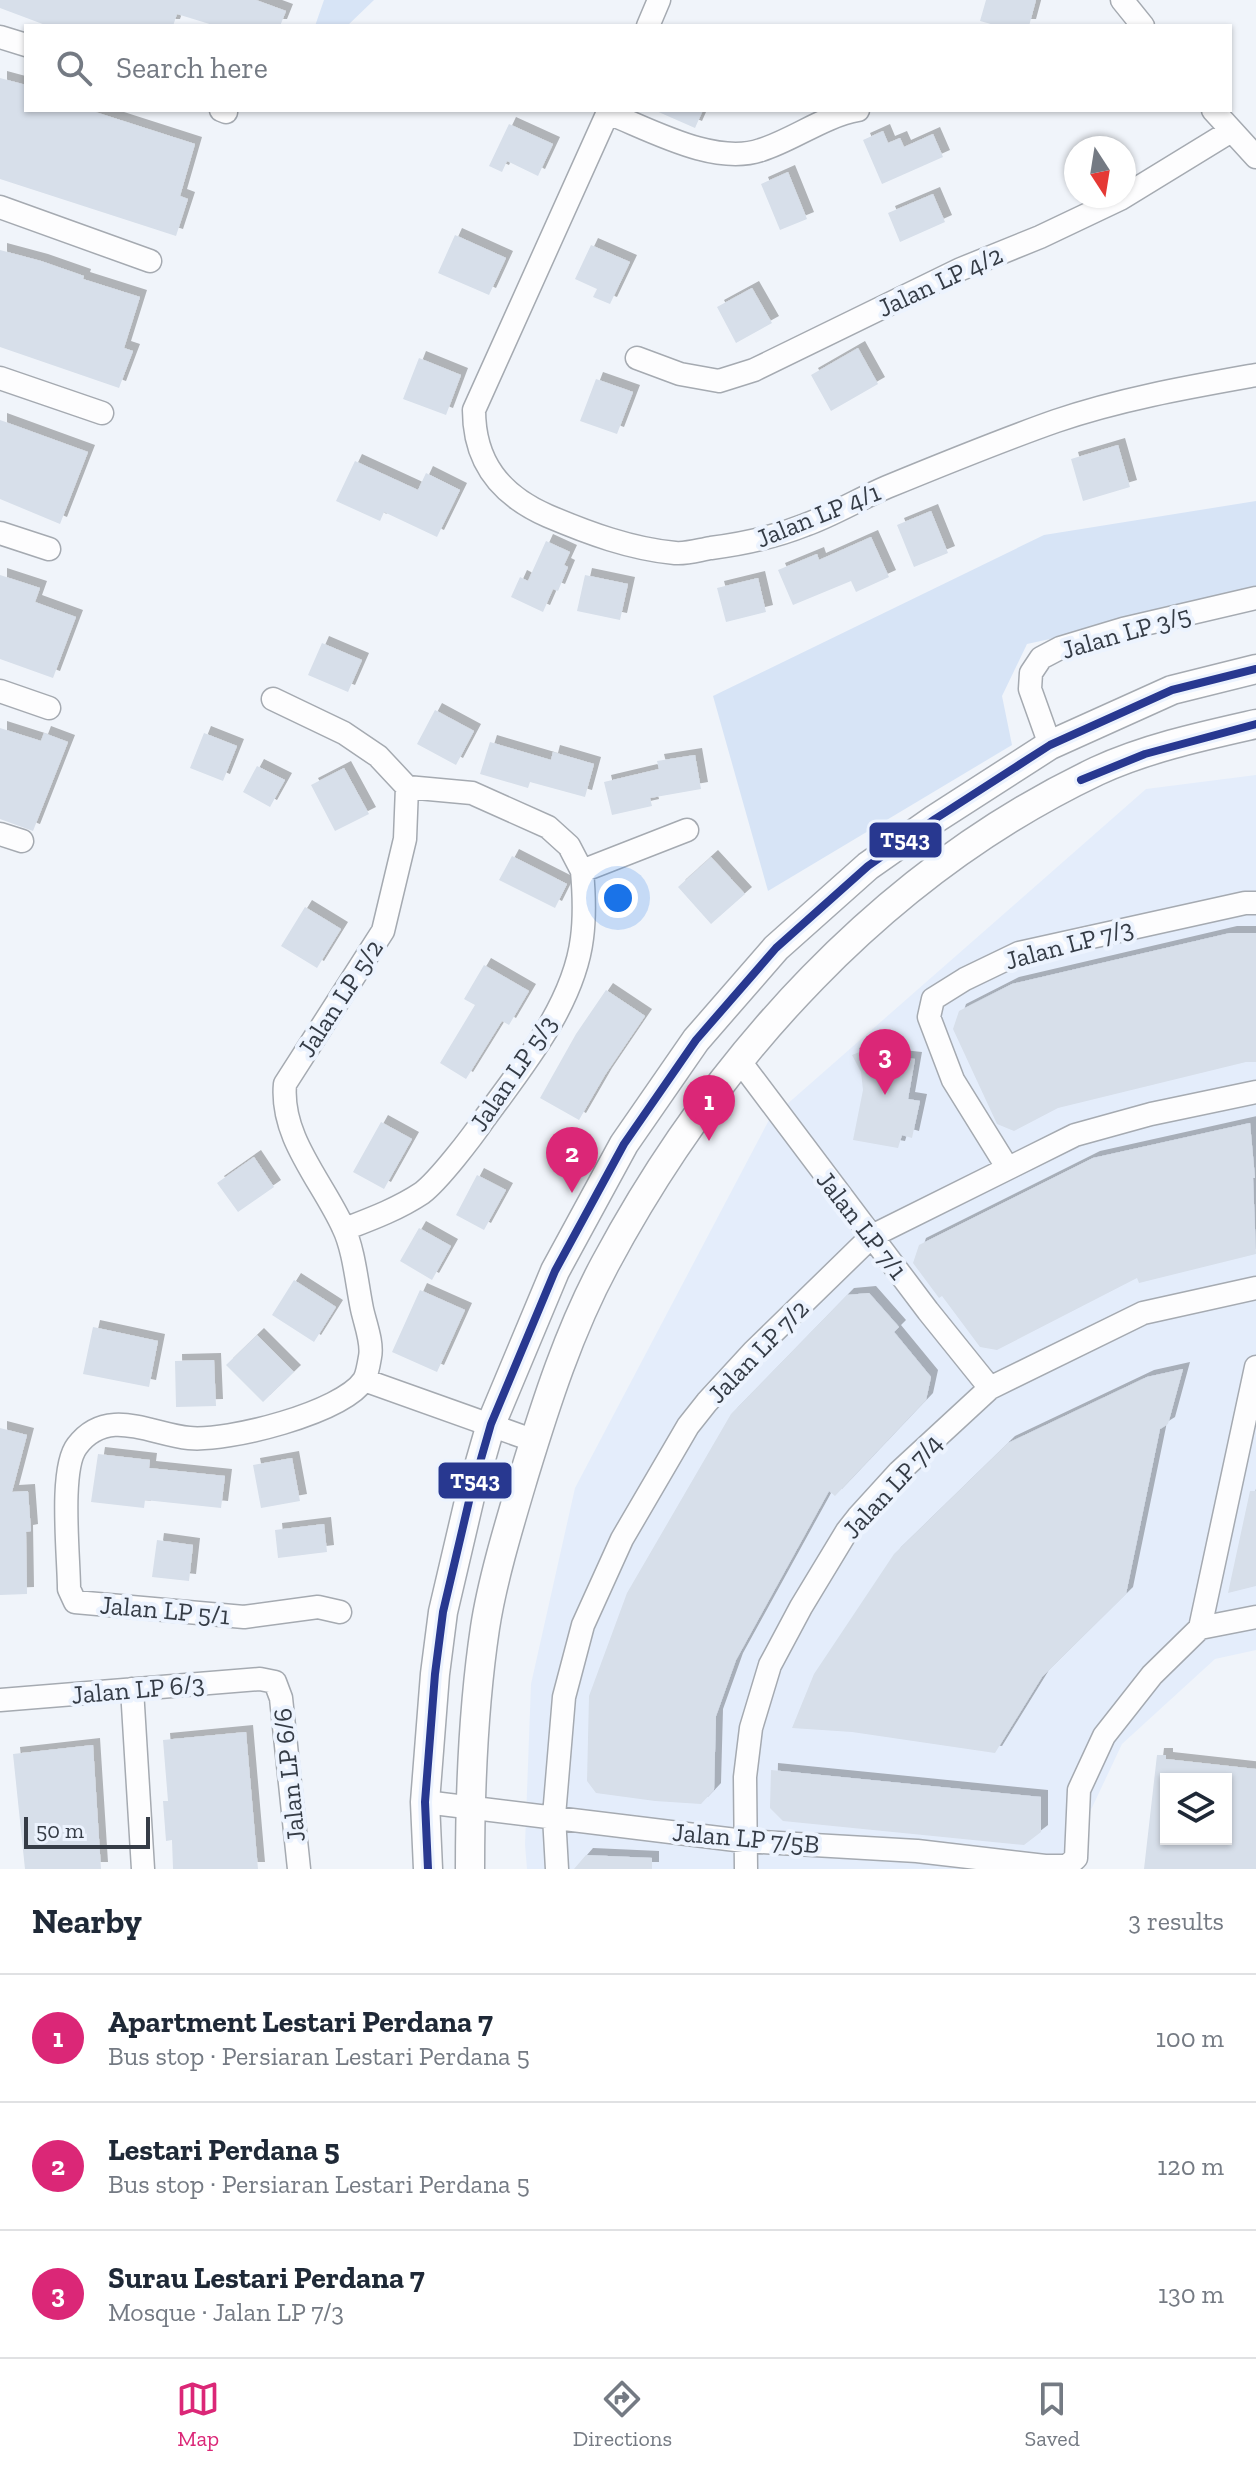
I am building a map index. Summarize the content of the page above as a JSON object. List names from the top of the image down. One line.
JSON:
{"streets":{"street":["Jalan LP 4/2","Jalan LP 4/1","Jalan LP 3/5","Jalan LP 7/3","Jalan LP 5/2","Jalan LP 5/3","Jalan LP 7/1","Jalan LP 7/2","Jalan LP 7/4","Jalan LP 5/1","Jalan LP 6/3","Jalan LP 6/6","Jalan LP 7/5B"]},"crossings":[["Jalan LP 7/3","Jalan LP 7/2"],["Jalan LP 5/2","Jalan LP 5/3"],["Jalan LP 7/1","Jalan LP 7/2"],["Jalan LP 7/1","Jalan LP 7/4"],["Jalan LP 7/2","Jalan LP 7/5B"],["Jalan LP 7/4","Jalan LP 7/5B"],["Jalan LP 6/3","Jalan LP 6/6"]],"lines":["transit line T543"],"scale_bar":"50 m","north":"bottom","page":{"search":"Search here","pins":["3","1","2"],"scale":"50 m","heading":["Nearby","3 results"],"list":[{"mark":"1","name":"Apartment Lestari Perdana 7","note":"Bus stop · Persiaran Lestari Perdana 5","value":"100 m"},{"mark":"2","name":"Lestari Perdana 5","note":"Bus stop · Persiaran Lestari Perdana 5","value":"120 m"},{"mark":"3","name":"Surau Lestari Perdana 7","note":"Mosque · Jalan LP 7/3","value":"130 m"}],"nav":["Map","Directions","Saved"]}}
